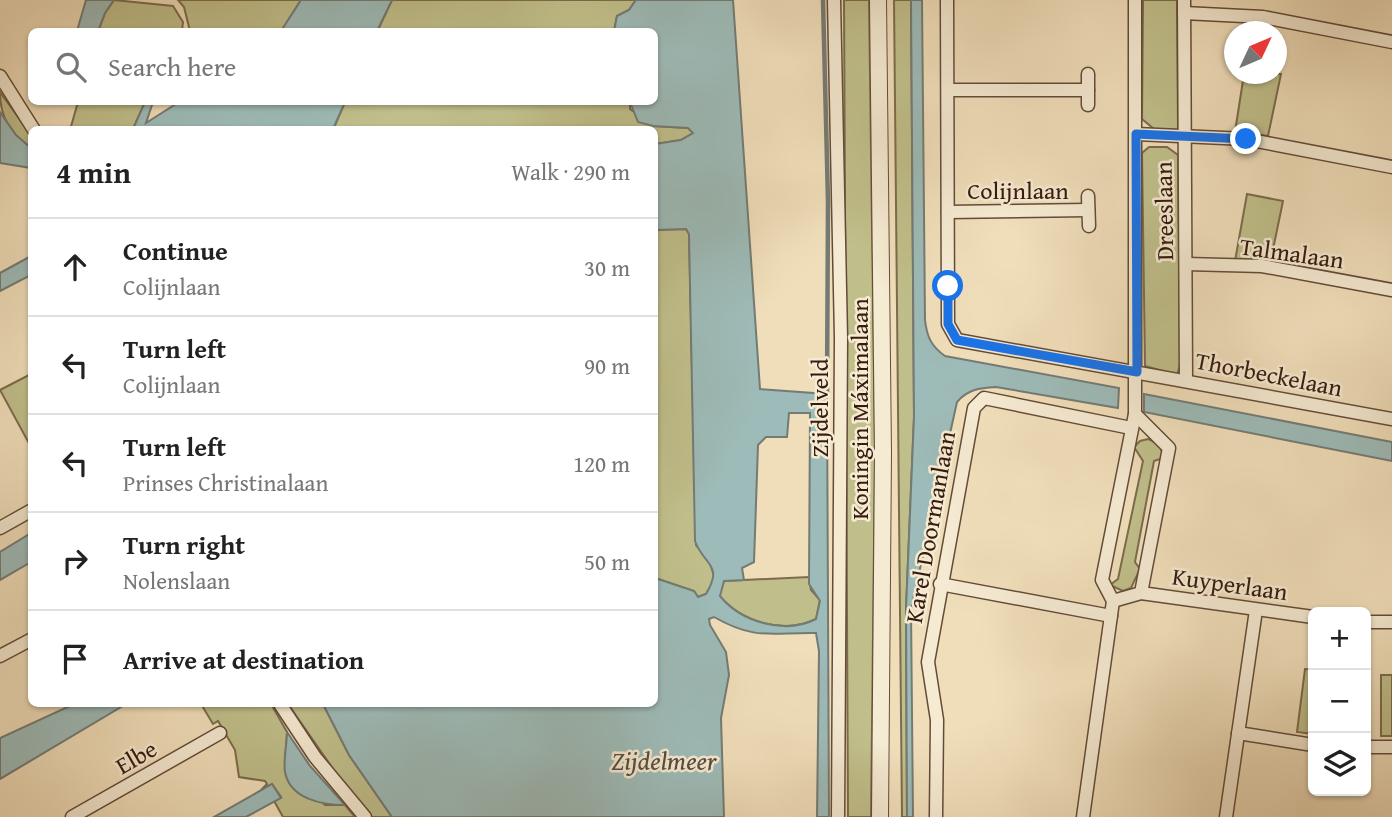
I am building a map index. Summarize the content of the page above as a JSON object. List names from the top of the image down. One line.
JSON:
{"streets":{"street":["Colijnlaan","Dreeslaan","Talmalaan","Thorbeckelaan","Zijdelveld","Koningin Máximalaan","Karel Doormanlaan","Kuyperlaan","Elbe"]},"crossings":[["Colijnlaan","Thorbeckelaan"],["Dreeslaan","Talmalaan"],["Dreeslaan","Thorbeckelaan"]],"water":["Zijdelmeer"],"north":"top right","page":{"search":"Search here","heading":["4 min","Walk · 290 m"],"list":[["Continue","Colijnlaan","30 m"],["Turn left","Colijnlaan","90 m"],["Turn left","Prinses Christinalaan","120 m"],["Turn right","Nolenslaan","50 m"],"Arrive at destination"],"map_buttons":["+","−"]}}
